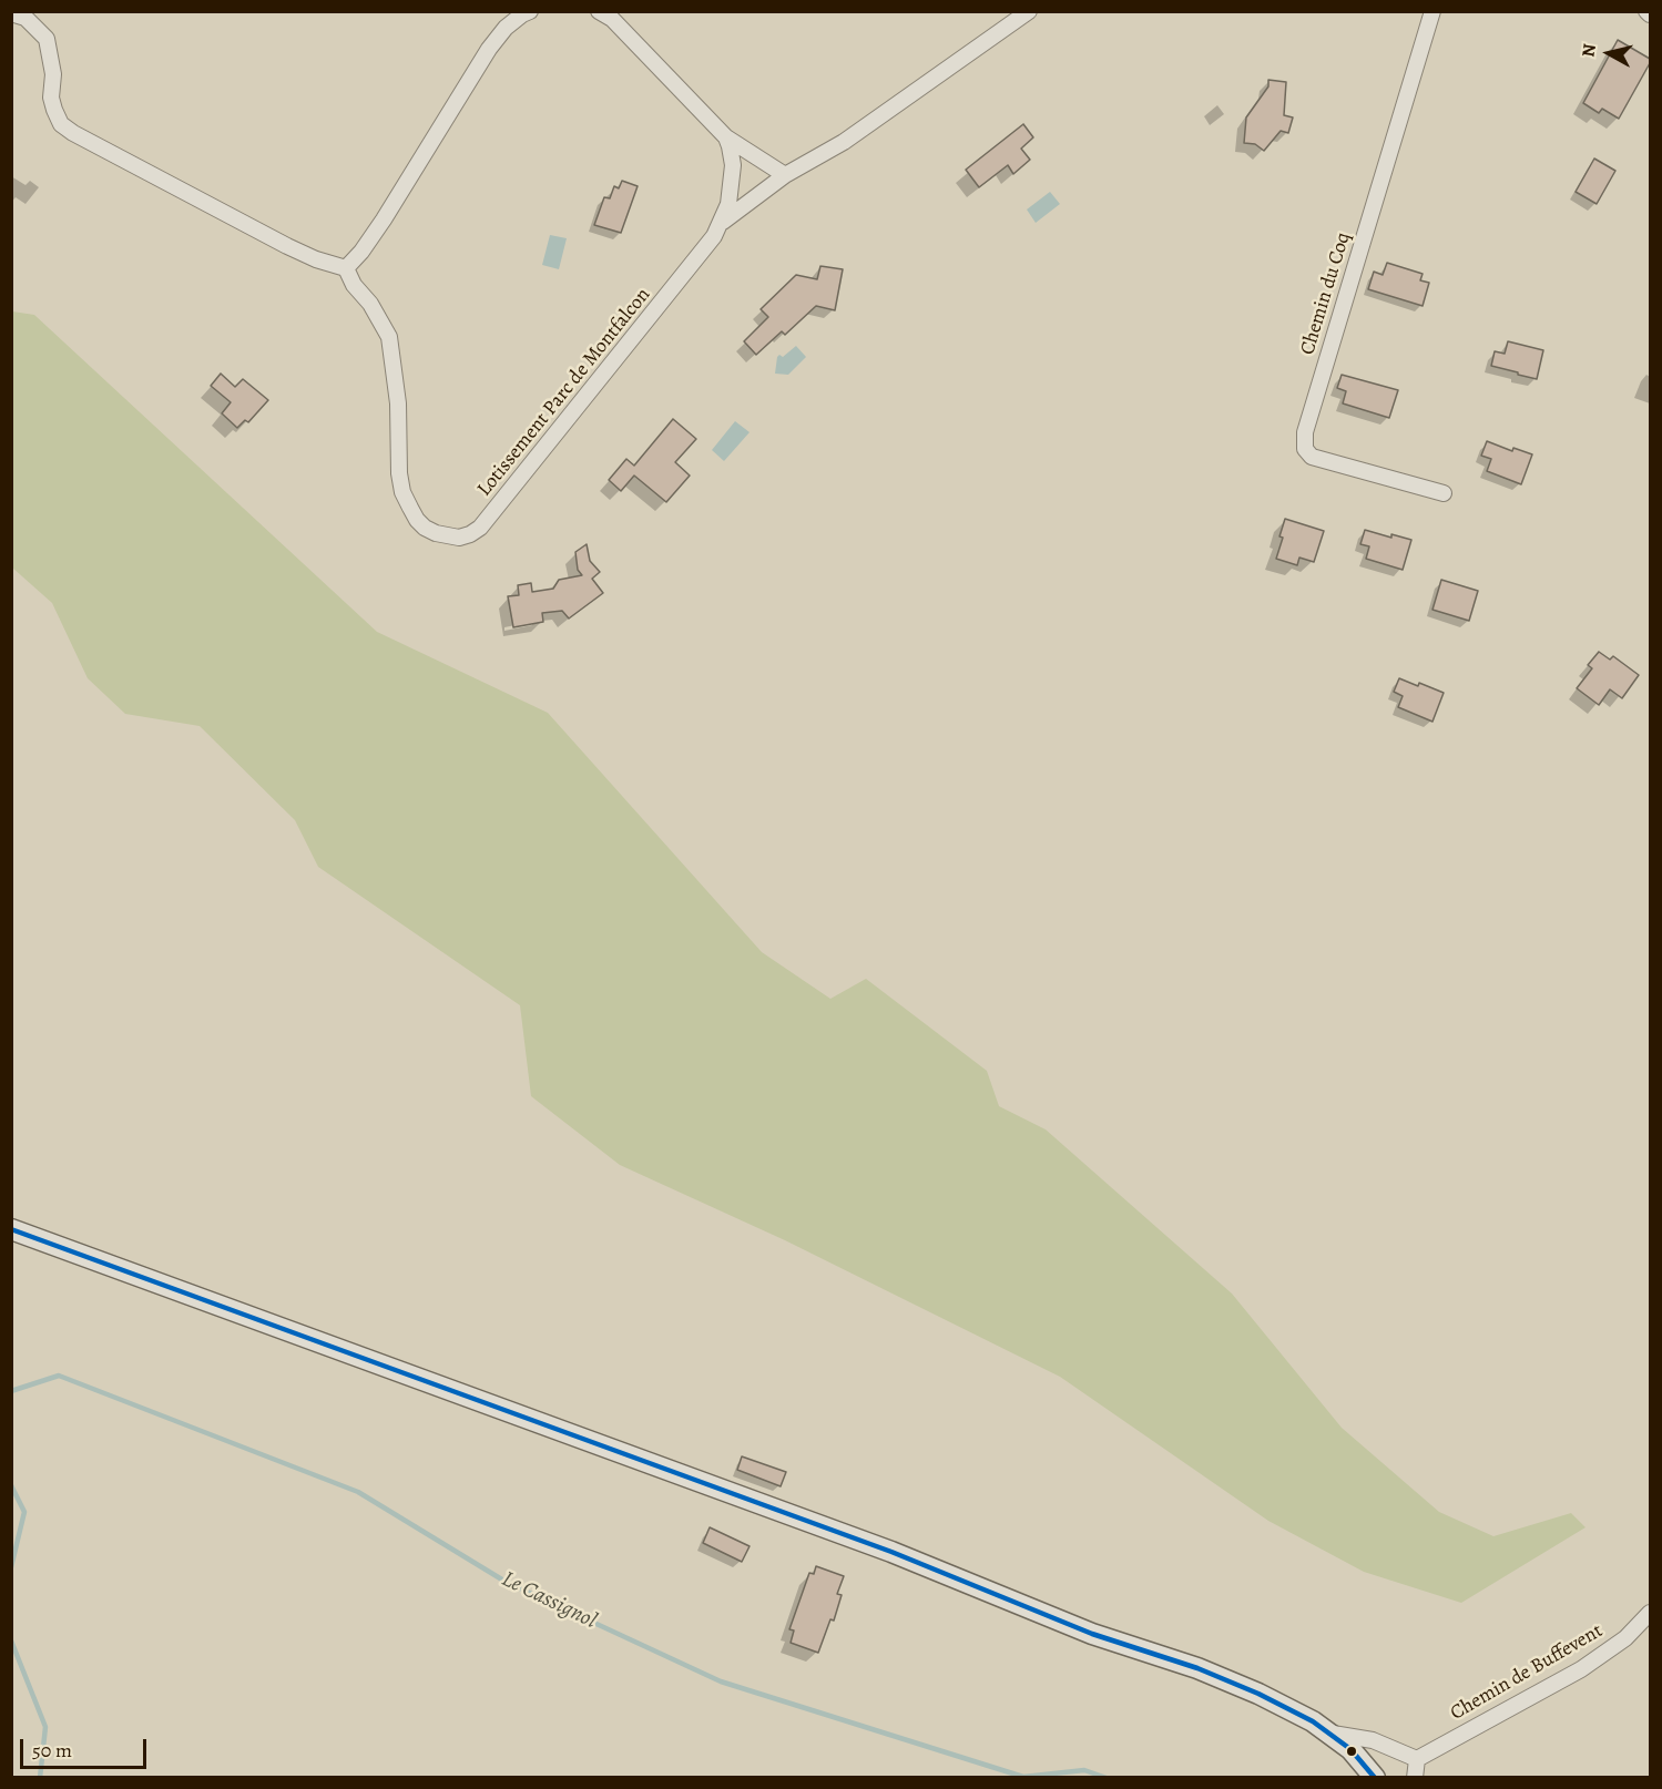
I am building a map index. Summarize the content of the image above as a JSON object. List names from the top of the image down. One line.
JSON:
{"streets":{"street":["Chemin du Coq","Lotissement Parc de Montfalcon","Chemin de Buffevent"]},"water":["Le Cassignol"],"scale_bar":"50 m","north":"left"}
